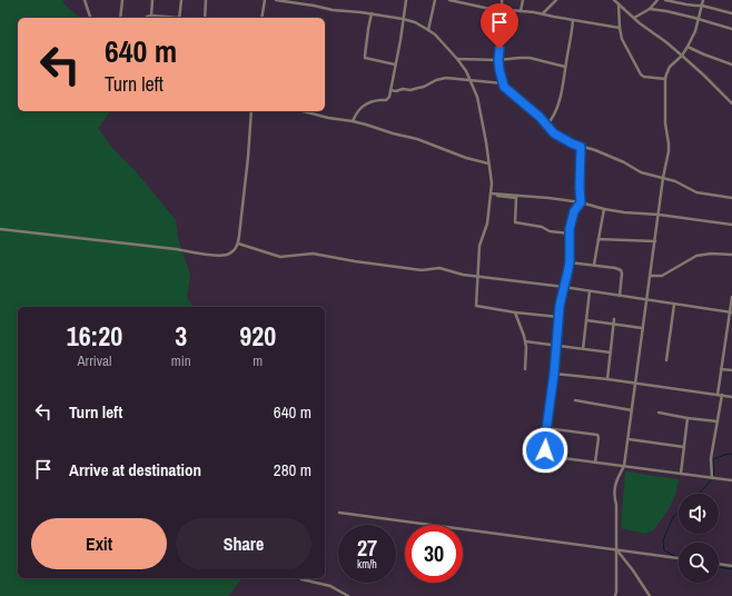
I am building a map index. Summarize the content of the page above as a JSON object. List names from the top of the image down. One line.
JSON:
{"page":{"turn":["640 m","Turn left"],"eta":["16:20","Arrival","3","min","920","m"],"list":[{"name":"Turn left","value":"640 m"},{"name":"Arrive at destination","value":"280 m"}],"buttons":["Exit","Share"],"speed":"27 km/h","limit":"30"}}
